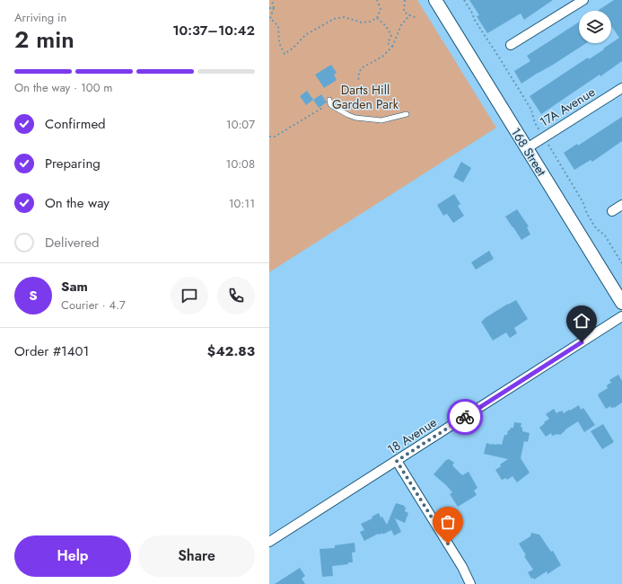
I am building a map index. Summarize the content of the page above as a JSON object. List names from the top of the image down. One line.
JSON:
{"streets":{"main road":["168 Street"],"street":["17A Avenue","18 Avenue"]},"crossings":[["17A Avenue","168 Street"]],"parks":["Darts Hill Garden Park"],"page":{"heading":["2 min","Arriving in","10:37–10:42"],"panel":["Sam","Courier · 4.7","Order #1401","$42.83"],"bar":"On the way · 100 m","list":[["Confirmed","10:07"],["Preparing","10:08"],["On the way","10:11"],"Delivered"],"round":"S","buttons":["Help","Share"]}}
